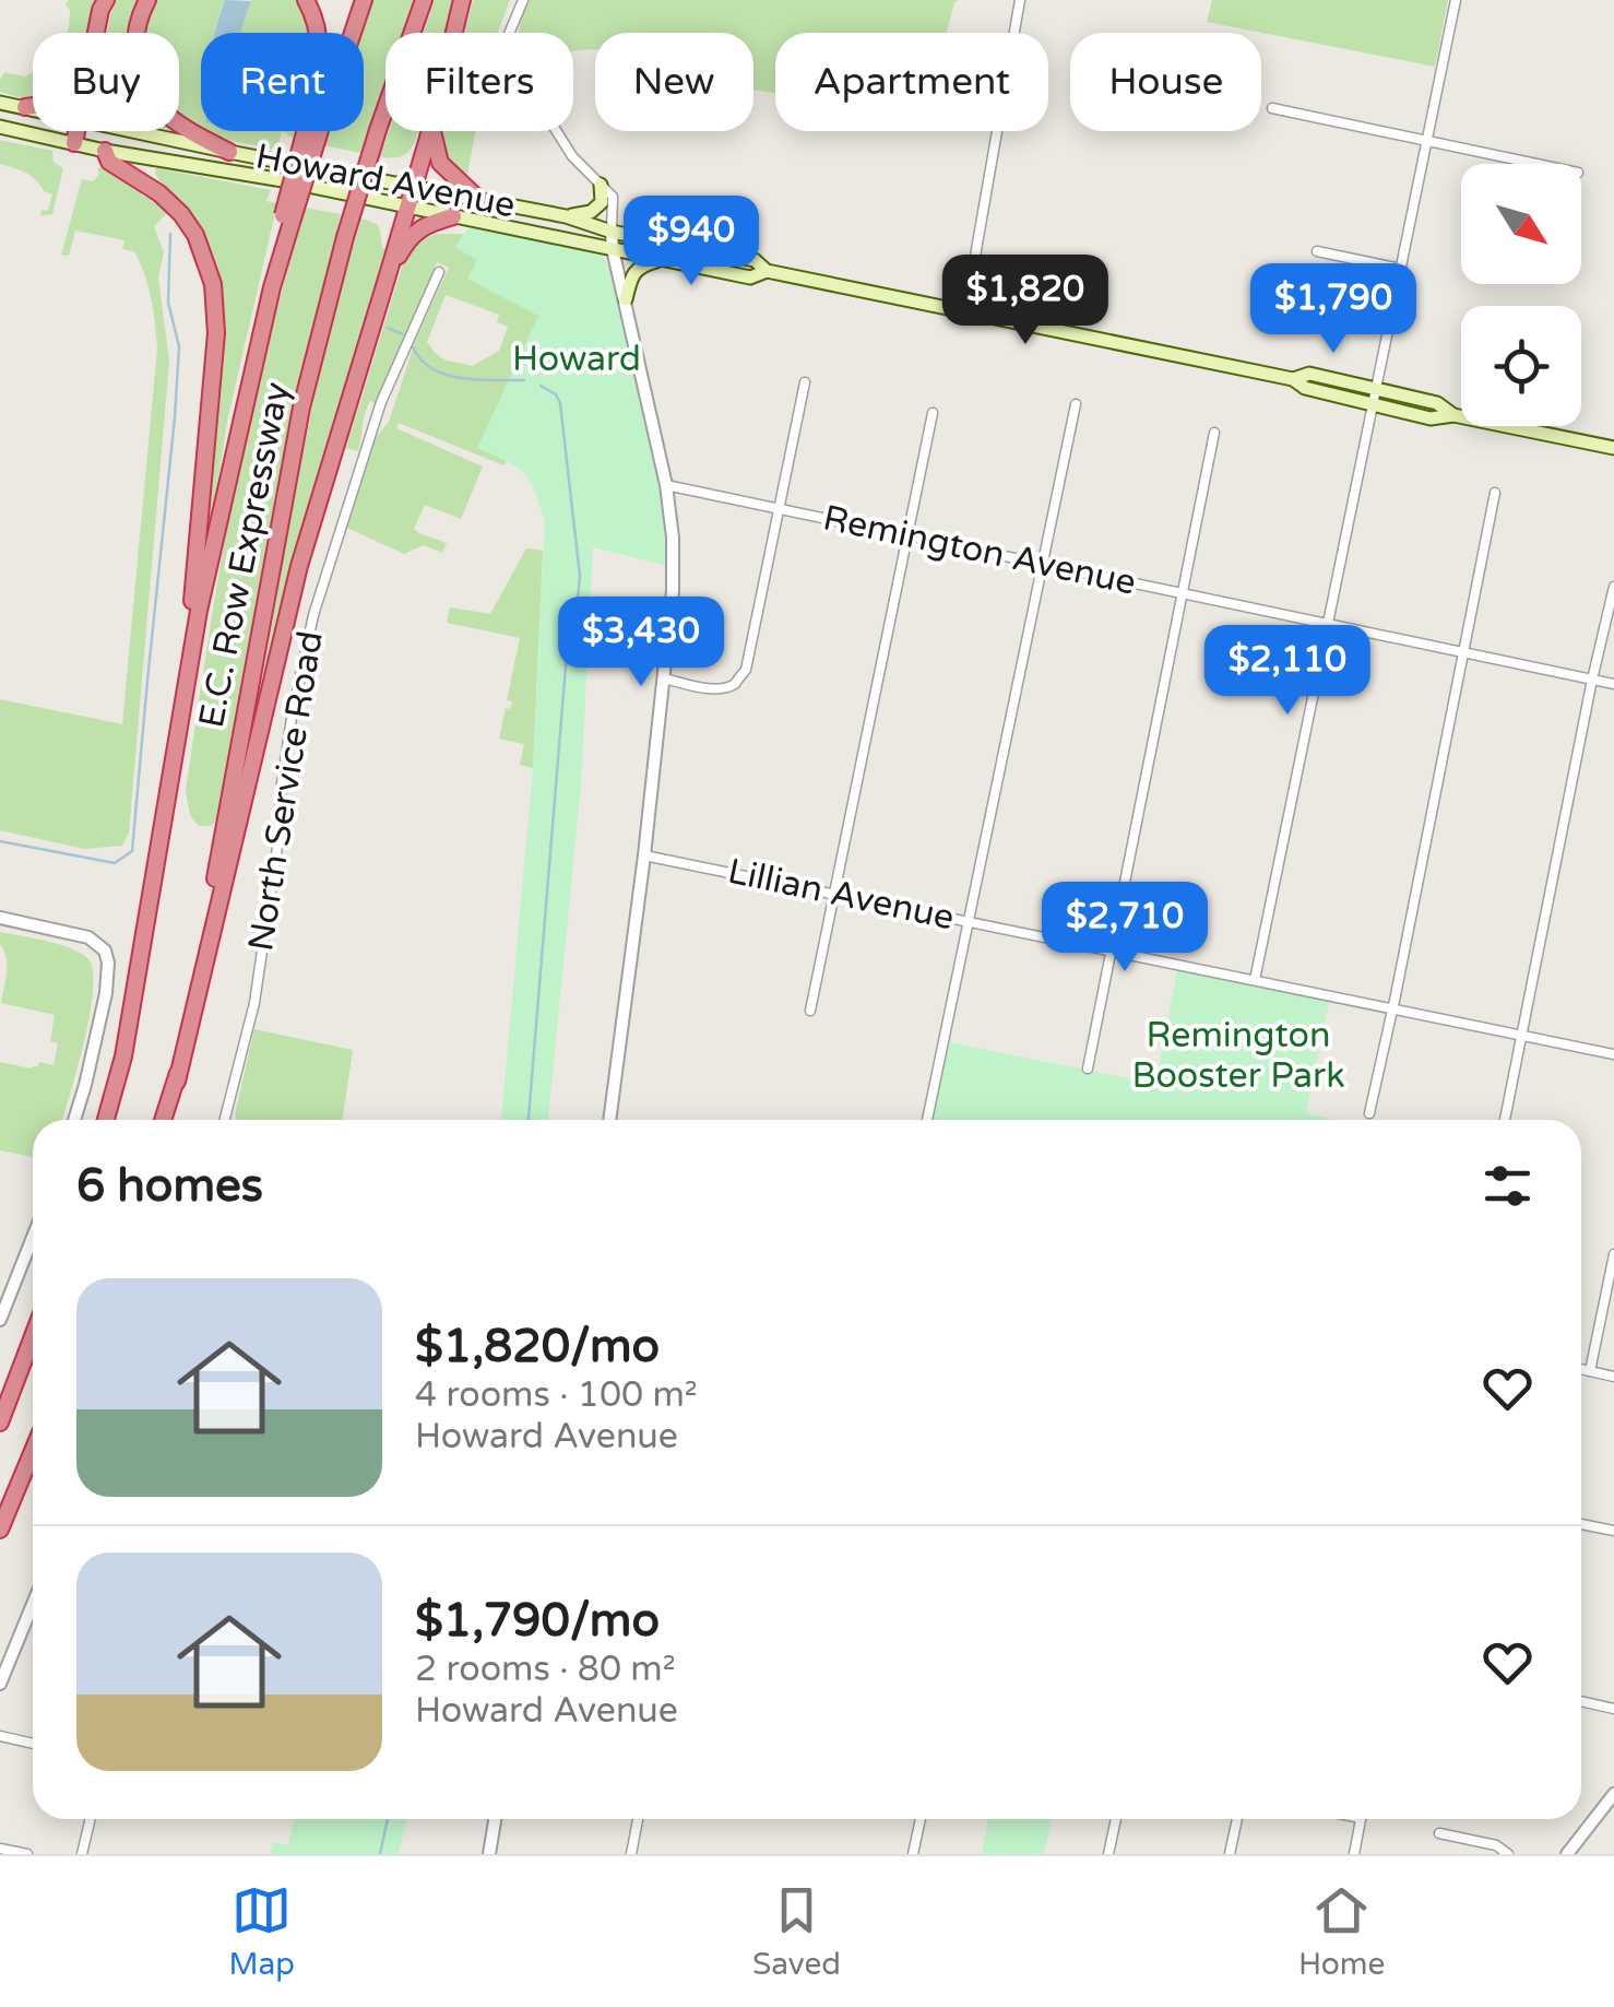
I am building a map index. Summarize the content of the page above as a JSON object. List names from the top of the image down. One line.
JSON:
{"streets":{"highway":["E.C. Row Expressway"],"main road":["Howard Avenue"],"street":["Remington Avenue","North Service Road","Lillian Avenue"]},"parks":["Howard","Remington Booster Park"],"north":"bottom right","page":{"chip":["Buy","Rent","Filters","New","Apartment","House"],"price":["$940","$1,820","$1,790","$3,430","$2,110","$2,710"],"heading":"6 homes","list":[{"name":"$1,820/mo","note":"4 rooms · 100 m² · Howard Avenue"},{"name":"$1,790/mo","note":"2 rooms · 80 m² · Howard Avenue"}],"tabs":["Map","Saved","Home"]}}
